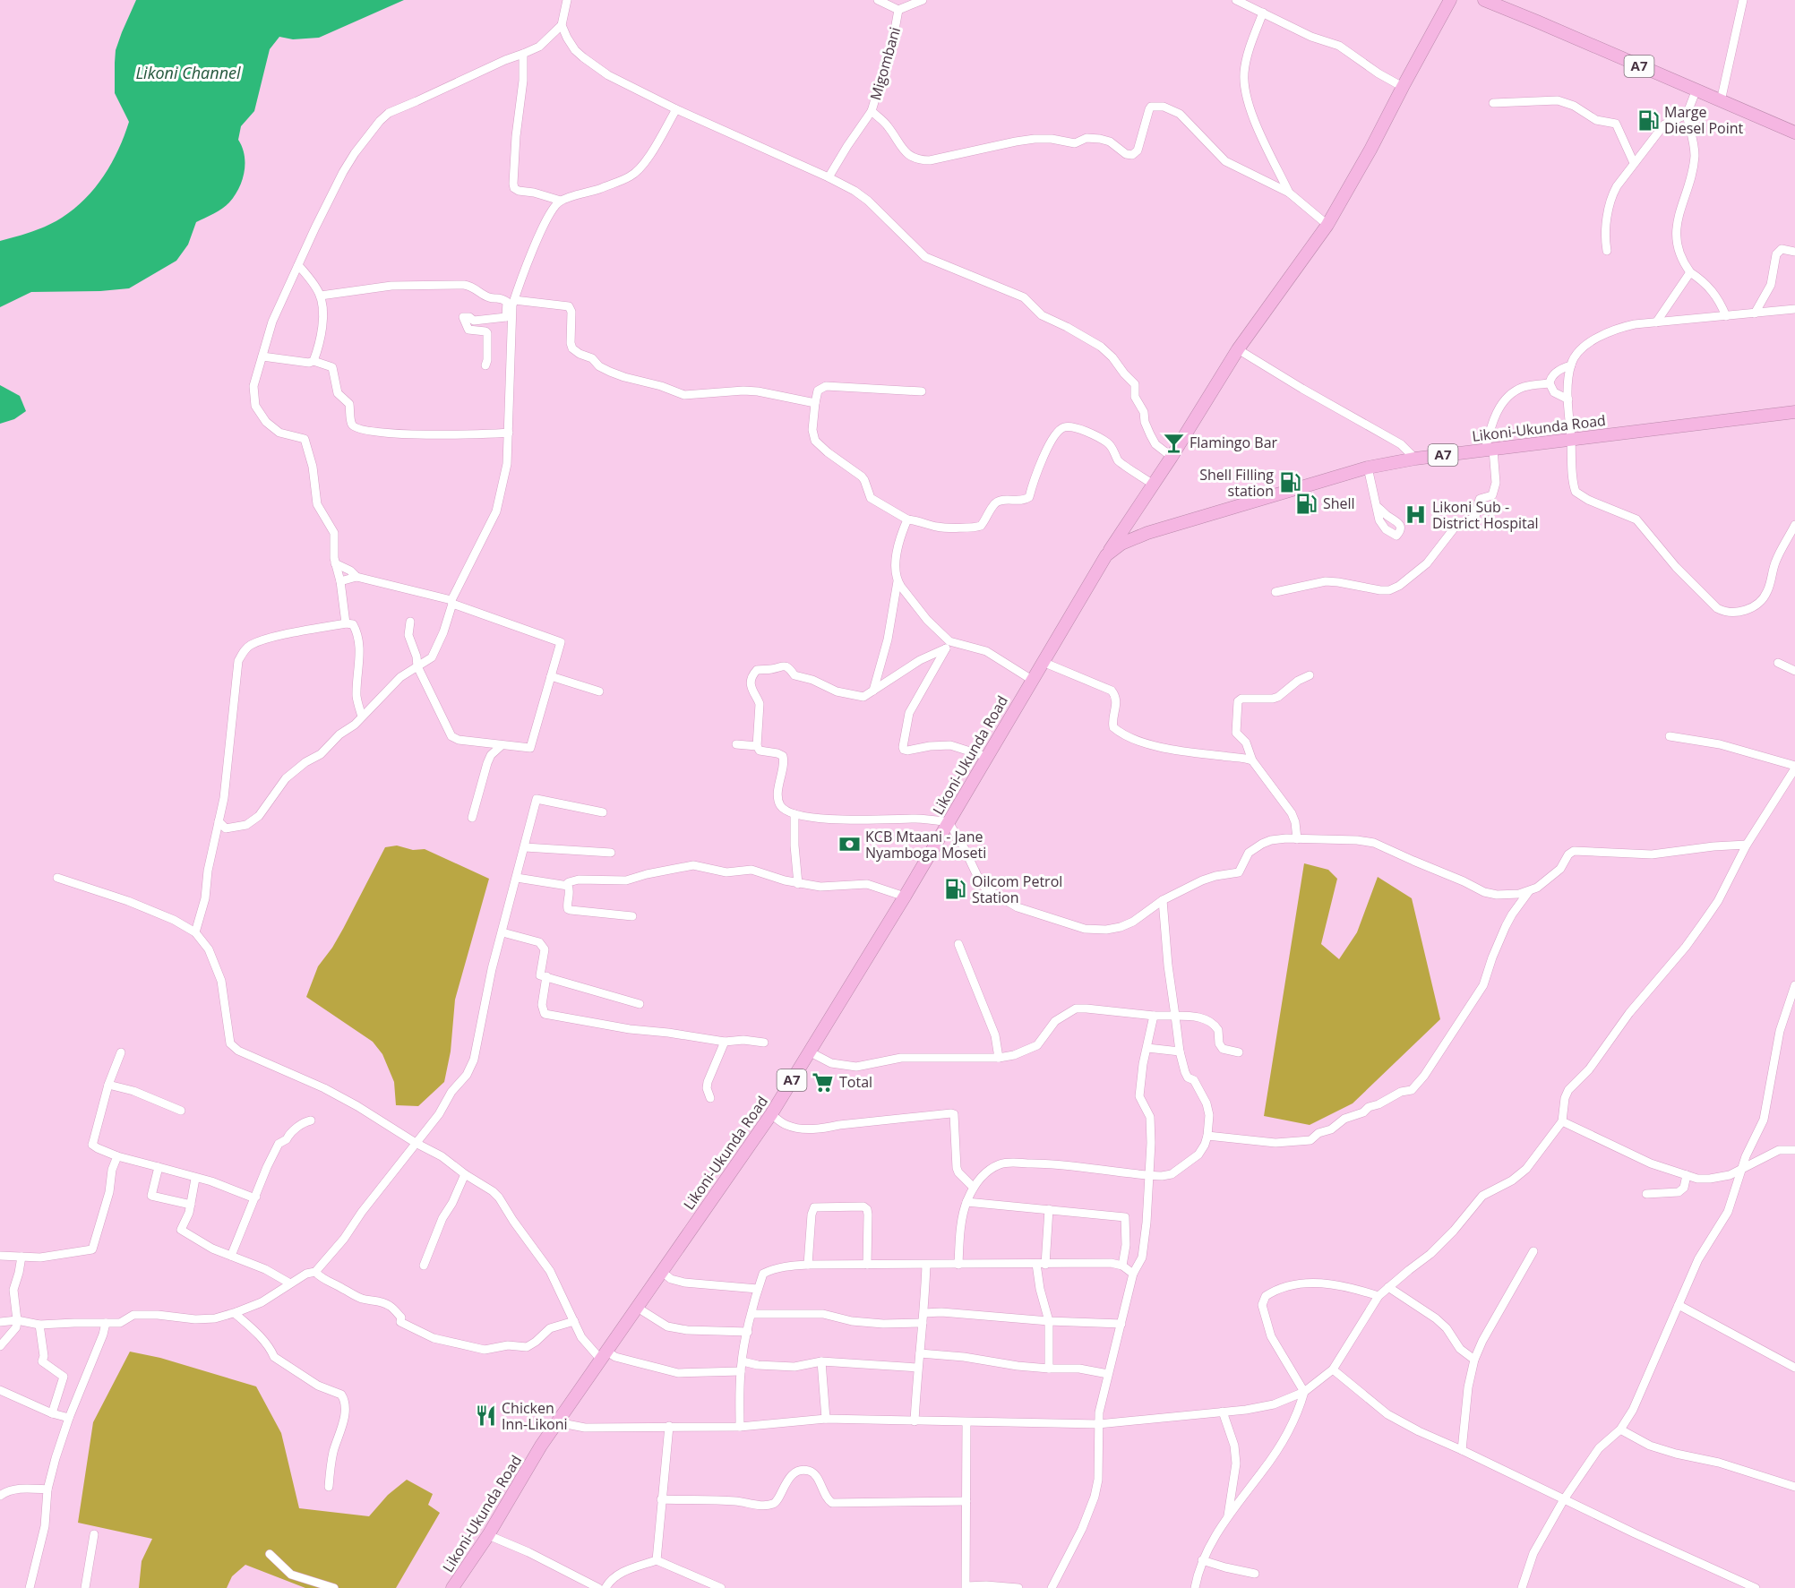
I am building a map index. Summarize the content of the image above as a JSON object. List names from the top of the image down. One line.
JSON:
{"streets":{"highway":["A7","Likoni-Ukunda Road"],"street":["Migombani"]},"crossings":[["A7","Likoni-Ukunda Road"]],"water":["Likoni Channel"],"places":{"fuel station":["Marge Diesel Point","Shell Filling station","Shell","Oilcom Petrol Station"],"bar":["Flamingo Bar"],"hospital":["Likoni Sub - District Hospital"],"bank":["KCB Mtaani - Jane Nyamboga Moseti"],"supermarket":["Total"],"restaurant":["Chicken Inn-Likoni"]}}
